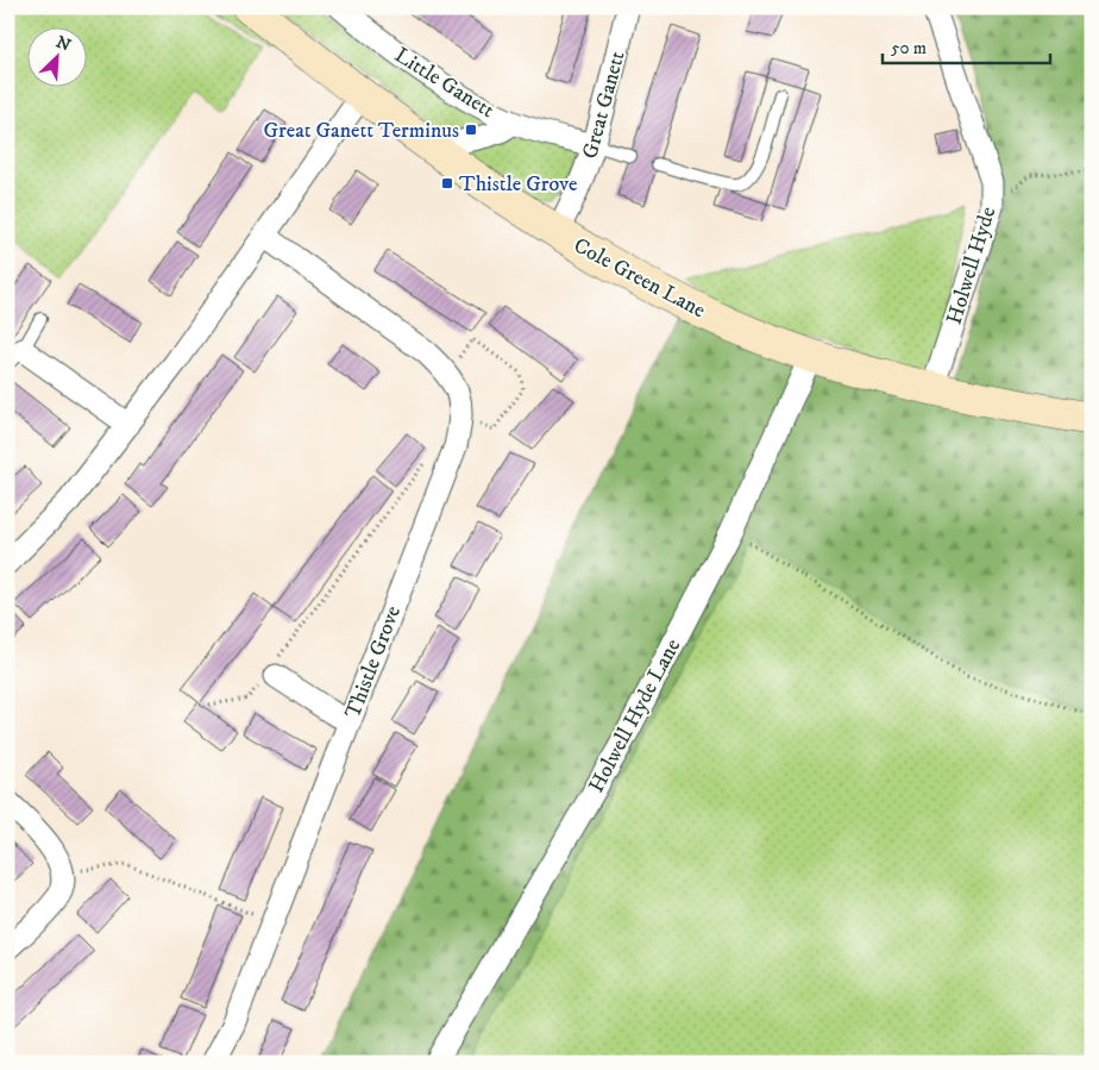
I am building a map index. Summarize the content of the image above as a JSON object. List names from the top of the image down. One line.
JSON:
{"streets":{"street":["Little Ganett","Great Ganett","Holwell Hyde","Cole Green Lane","Thistle Grove","Holwell Hyde Lane"]},"crossings":[["Little Ganett","Great Ganett"],["Great Ganett","Cole Green Lane"],["Holwell Hyde","Cole Green Lane"],["Cole Green Lane","Holwell Hyde Lane"]],"places":{"transit":["Great Ganett Terminus","Thistle Grove"]},"scale_bar":"50 m","north":"top right"}
